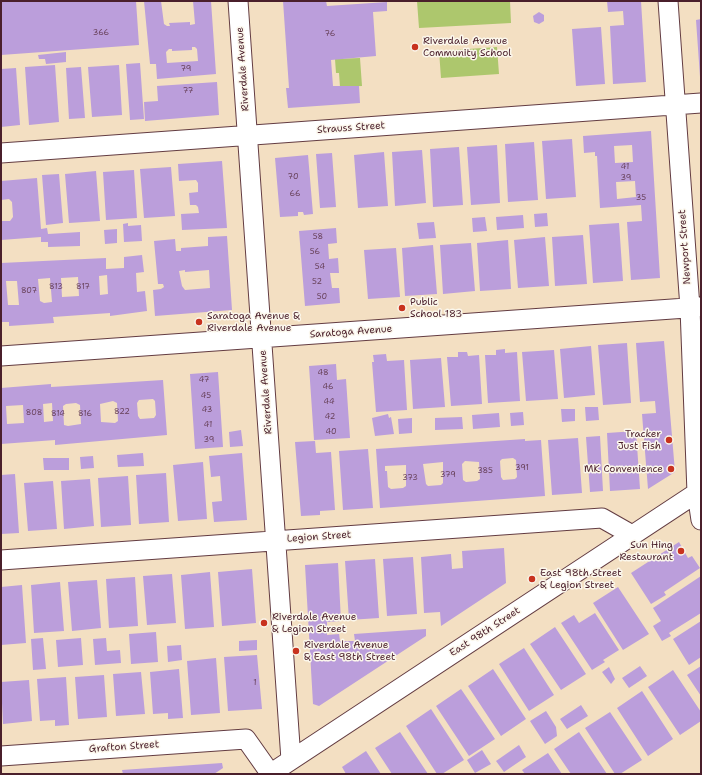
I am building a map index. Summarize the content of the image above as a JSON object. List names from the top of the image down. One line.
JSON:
{"streets":{"street":["Riverdale Avenue","Strauss Street","Newport Street","Saratoga Avenue","Legion Street","East 98th Street","Grafton Street"]},"crossings":[["Riverdale Avenue","Strauss Street"],["Riverdale Avenue","Saratoga Avenue"],["Riverdale Avenue","Legion Street"],["Riverdale Avenue","East 98th Street"],["Strauss Street","Newport Street"],["Newport Street","Saratoga Avenue"],["Newport Street","East 98th Street"],["Legion Street","East 98th Street"],["East 98th Street","Grafton Street"]],"places":["Riverdale Avenue Community School","Public School 183","Saratoga Avenue & Riverdale Avenue","Tracker Just Fish","MK Convenience","Sun Hing Restaurant","East 98th Street & Legion Street","Riverdale Avenue & Legion Street","Riverdale Avenue & East 98th Street"],"house_numbers":["366","76","79","77","41","70","39","66","35","58","56","54","52","813","817","807","50","48","47","46","45","44","43","822","808","814","816","42","41","40","39","391","385","379","373","1"]}
